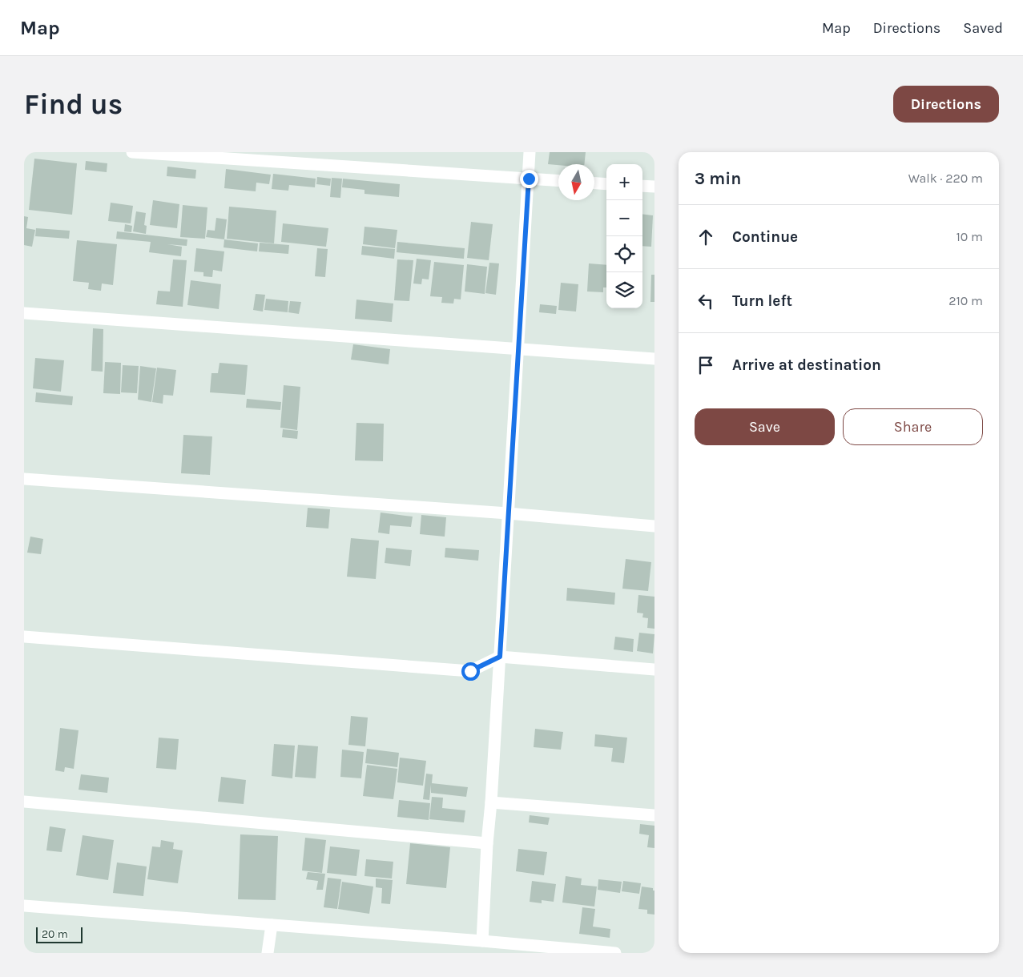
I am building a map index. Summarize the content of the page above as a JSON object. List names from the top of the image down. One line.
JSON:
{"scale_bar":"20 m","north":"bottom","page":{"header":"Map","nav":["Map","Directions","Saved"],"buttons":["Directions",["Save","Share"]],"title":"Find us","heading":["3 min","Walk · 220 m"],"map_buttons":["+","−"],"list":[["Continue","10 m"],["Turn left","210 m"],"Arrive at destination"],"scale":"20 m"}}
